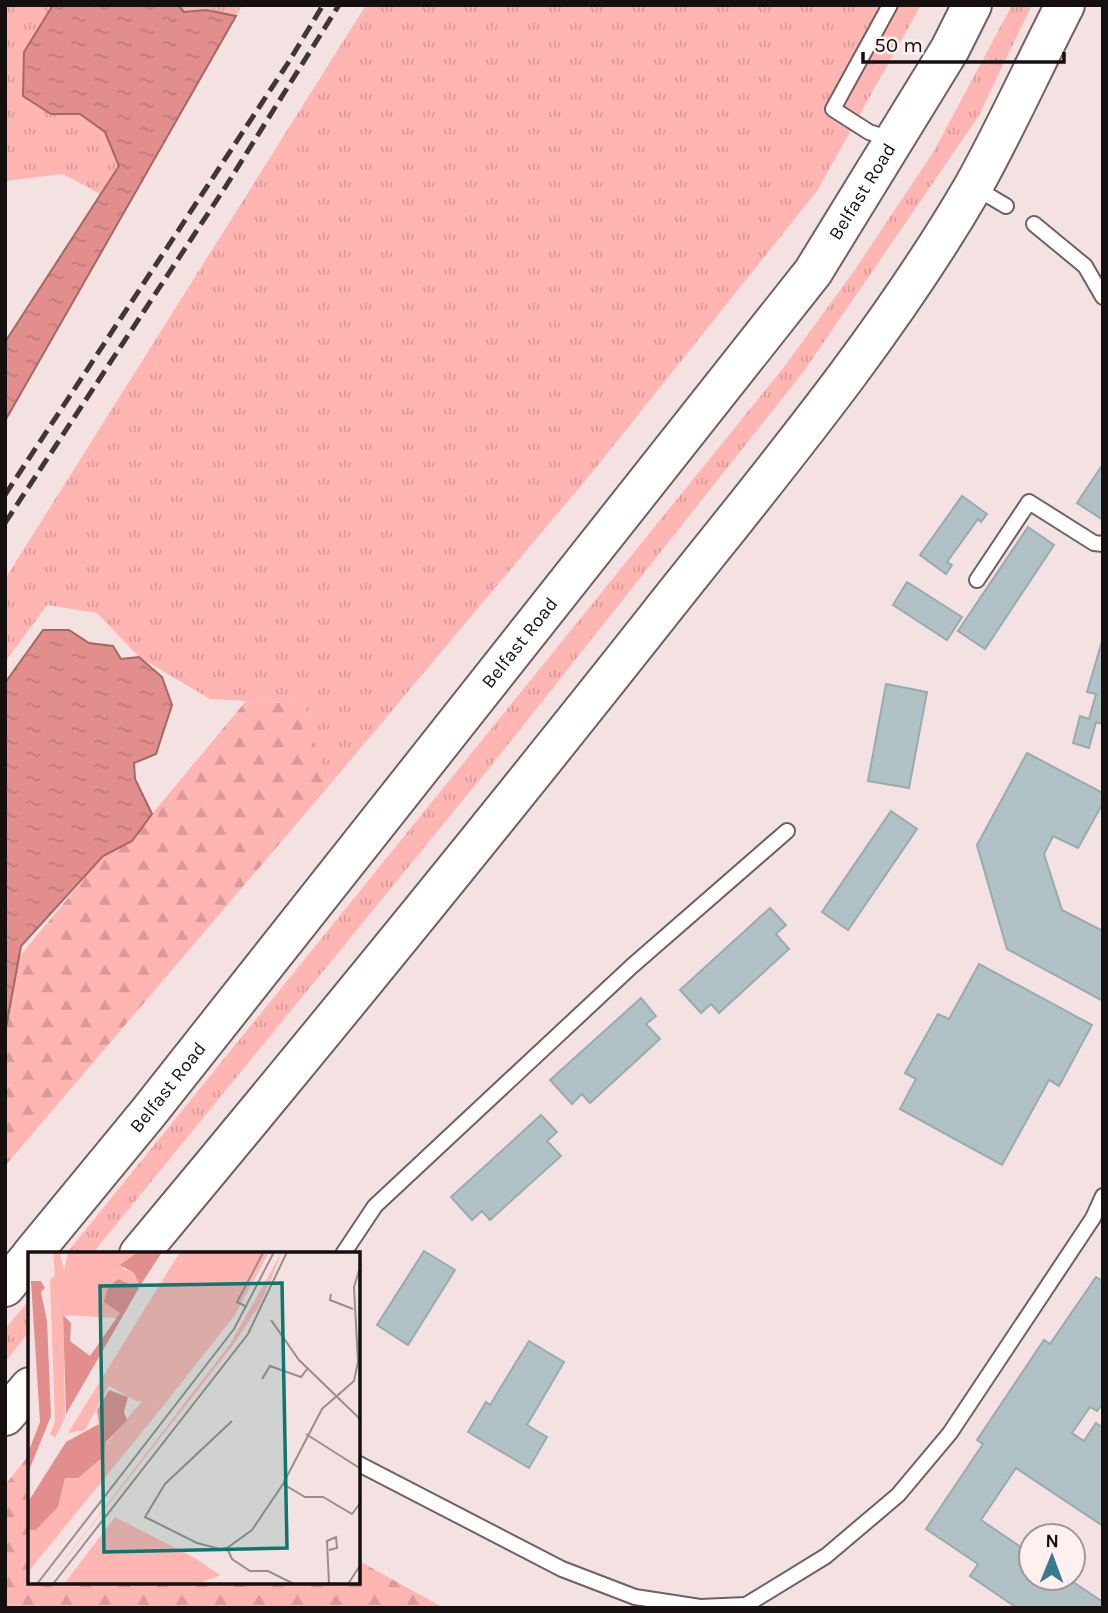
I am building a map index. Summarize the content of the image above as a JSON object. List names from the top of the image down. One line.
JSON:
{"streets":{"highway":["Belfast Road"]},"scale_bar":"50 m","north":"top"}
